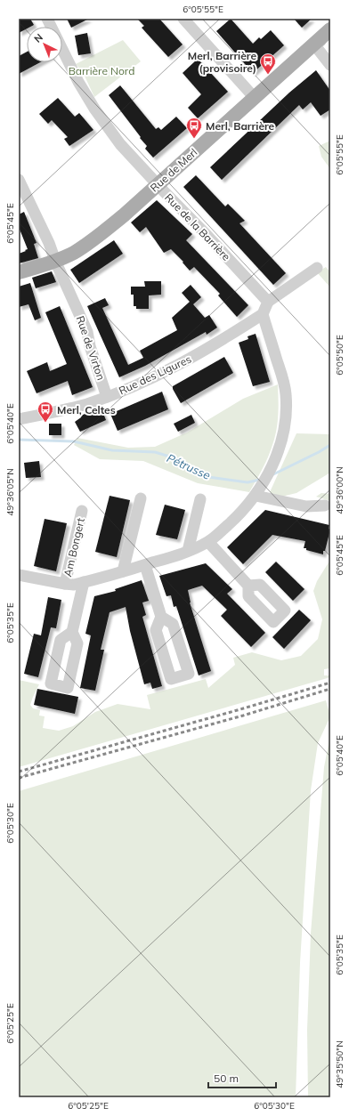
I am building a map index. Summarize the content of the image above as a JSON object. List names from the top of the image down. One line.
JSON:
{"streets":{"main road":["Rue de Merl"],"street":["Rue de la Barrière","Rue de Virton","Rue des Ligures","Am Bongert"]},"crossings":[["Rue de Merl","Rue de la Barrière"],["Rue de Merl","Rue de Virton"],["Rue de Virton","Rue des Ligures"],["Rue des Ligures","Am Bongert"]],"water":["Pétrusse"],"parks":["Barrière Nord"],"places":{"bus stop":["Merl, Barrière (provisoire)","Merl, Barrière","Merl, Celtes"]},"scale_bar":"50 m","north":"top left","coordinates":["6°05'55\"E","6°05'45\"E","6°05'50\"E","6°05'40\"E","49°36'00\"N","49°36'05\"N","6°05'35\"E","6°05'30\"E","6°05'25\"E","49°35'50\"N"]}
